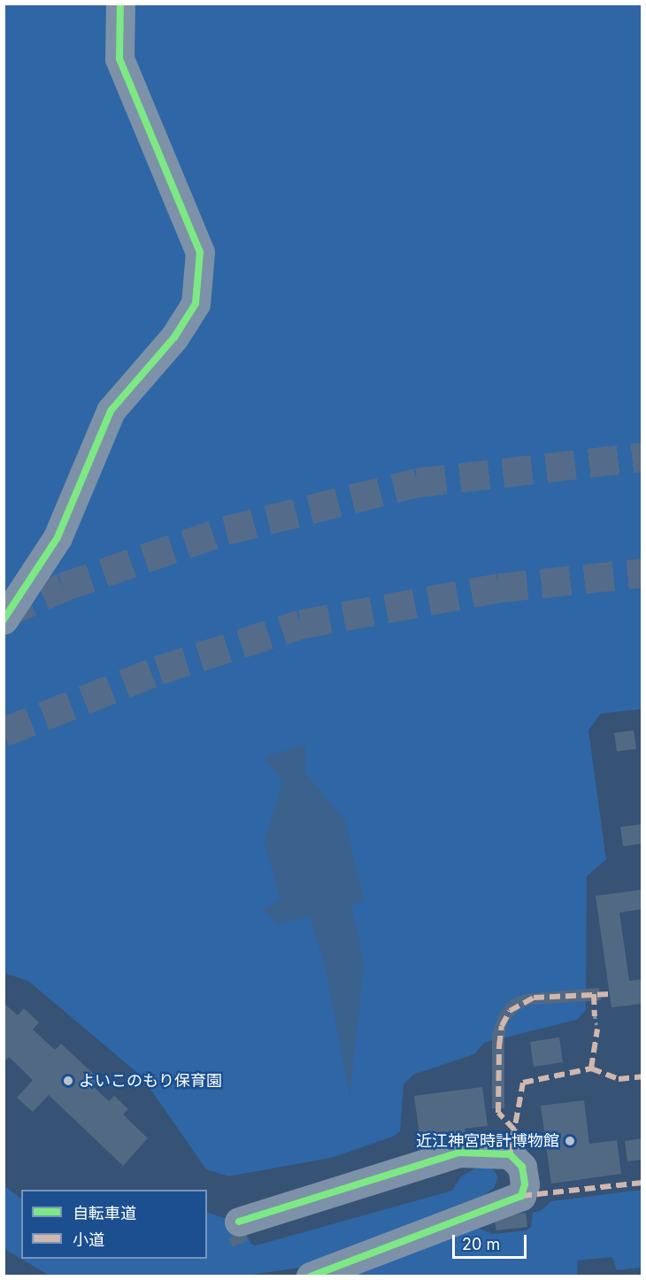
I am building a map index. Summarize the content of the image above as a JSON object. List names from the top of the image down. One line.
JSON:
{"places":["よいこのもり保育園","近江神宮時計博物館"],"legend":["自転車道","小道"],"scale_bar":"20 m"}
